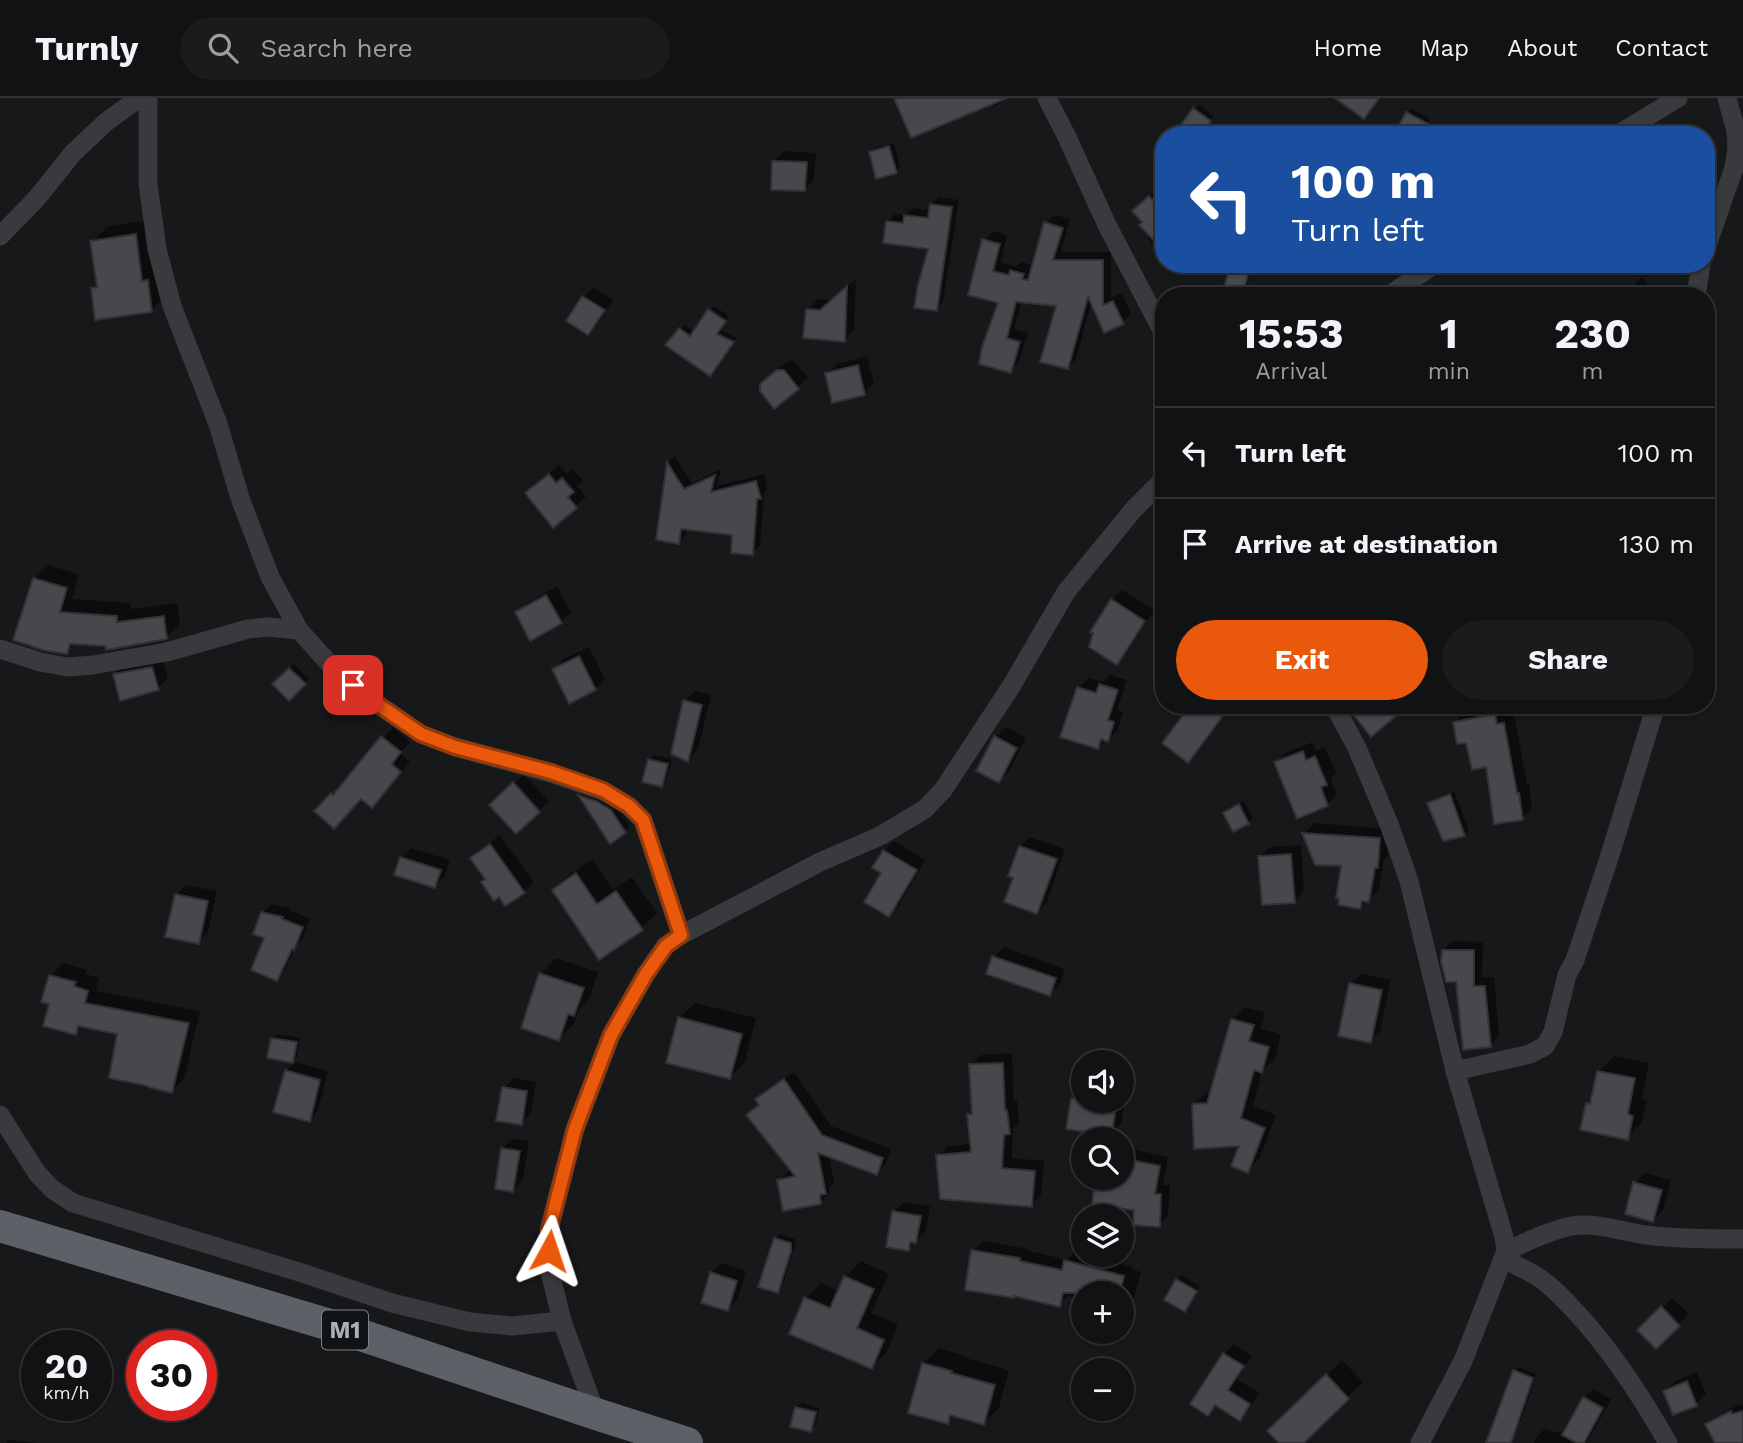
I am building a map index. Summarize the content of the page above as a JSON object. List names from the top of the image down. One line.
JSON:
{"streets":{"highway":["M1"]},"page":{"header":"Turnly","search":"Search here","nav":["Home","Map","About","Contact"],"turn":["100 m","Turn left"],"eta":["15:53","Arrival","1","min","230","m"],"list":[{"name":"Turn left","value":"100 m"},{"name":"Arrive at destination","value":"130 m"}],"buttons":["Exit","Share"],"map_buttons":["+","−"],"speed":"20 km/h","limit":"30"}}
